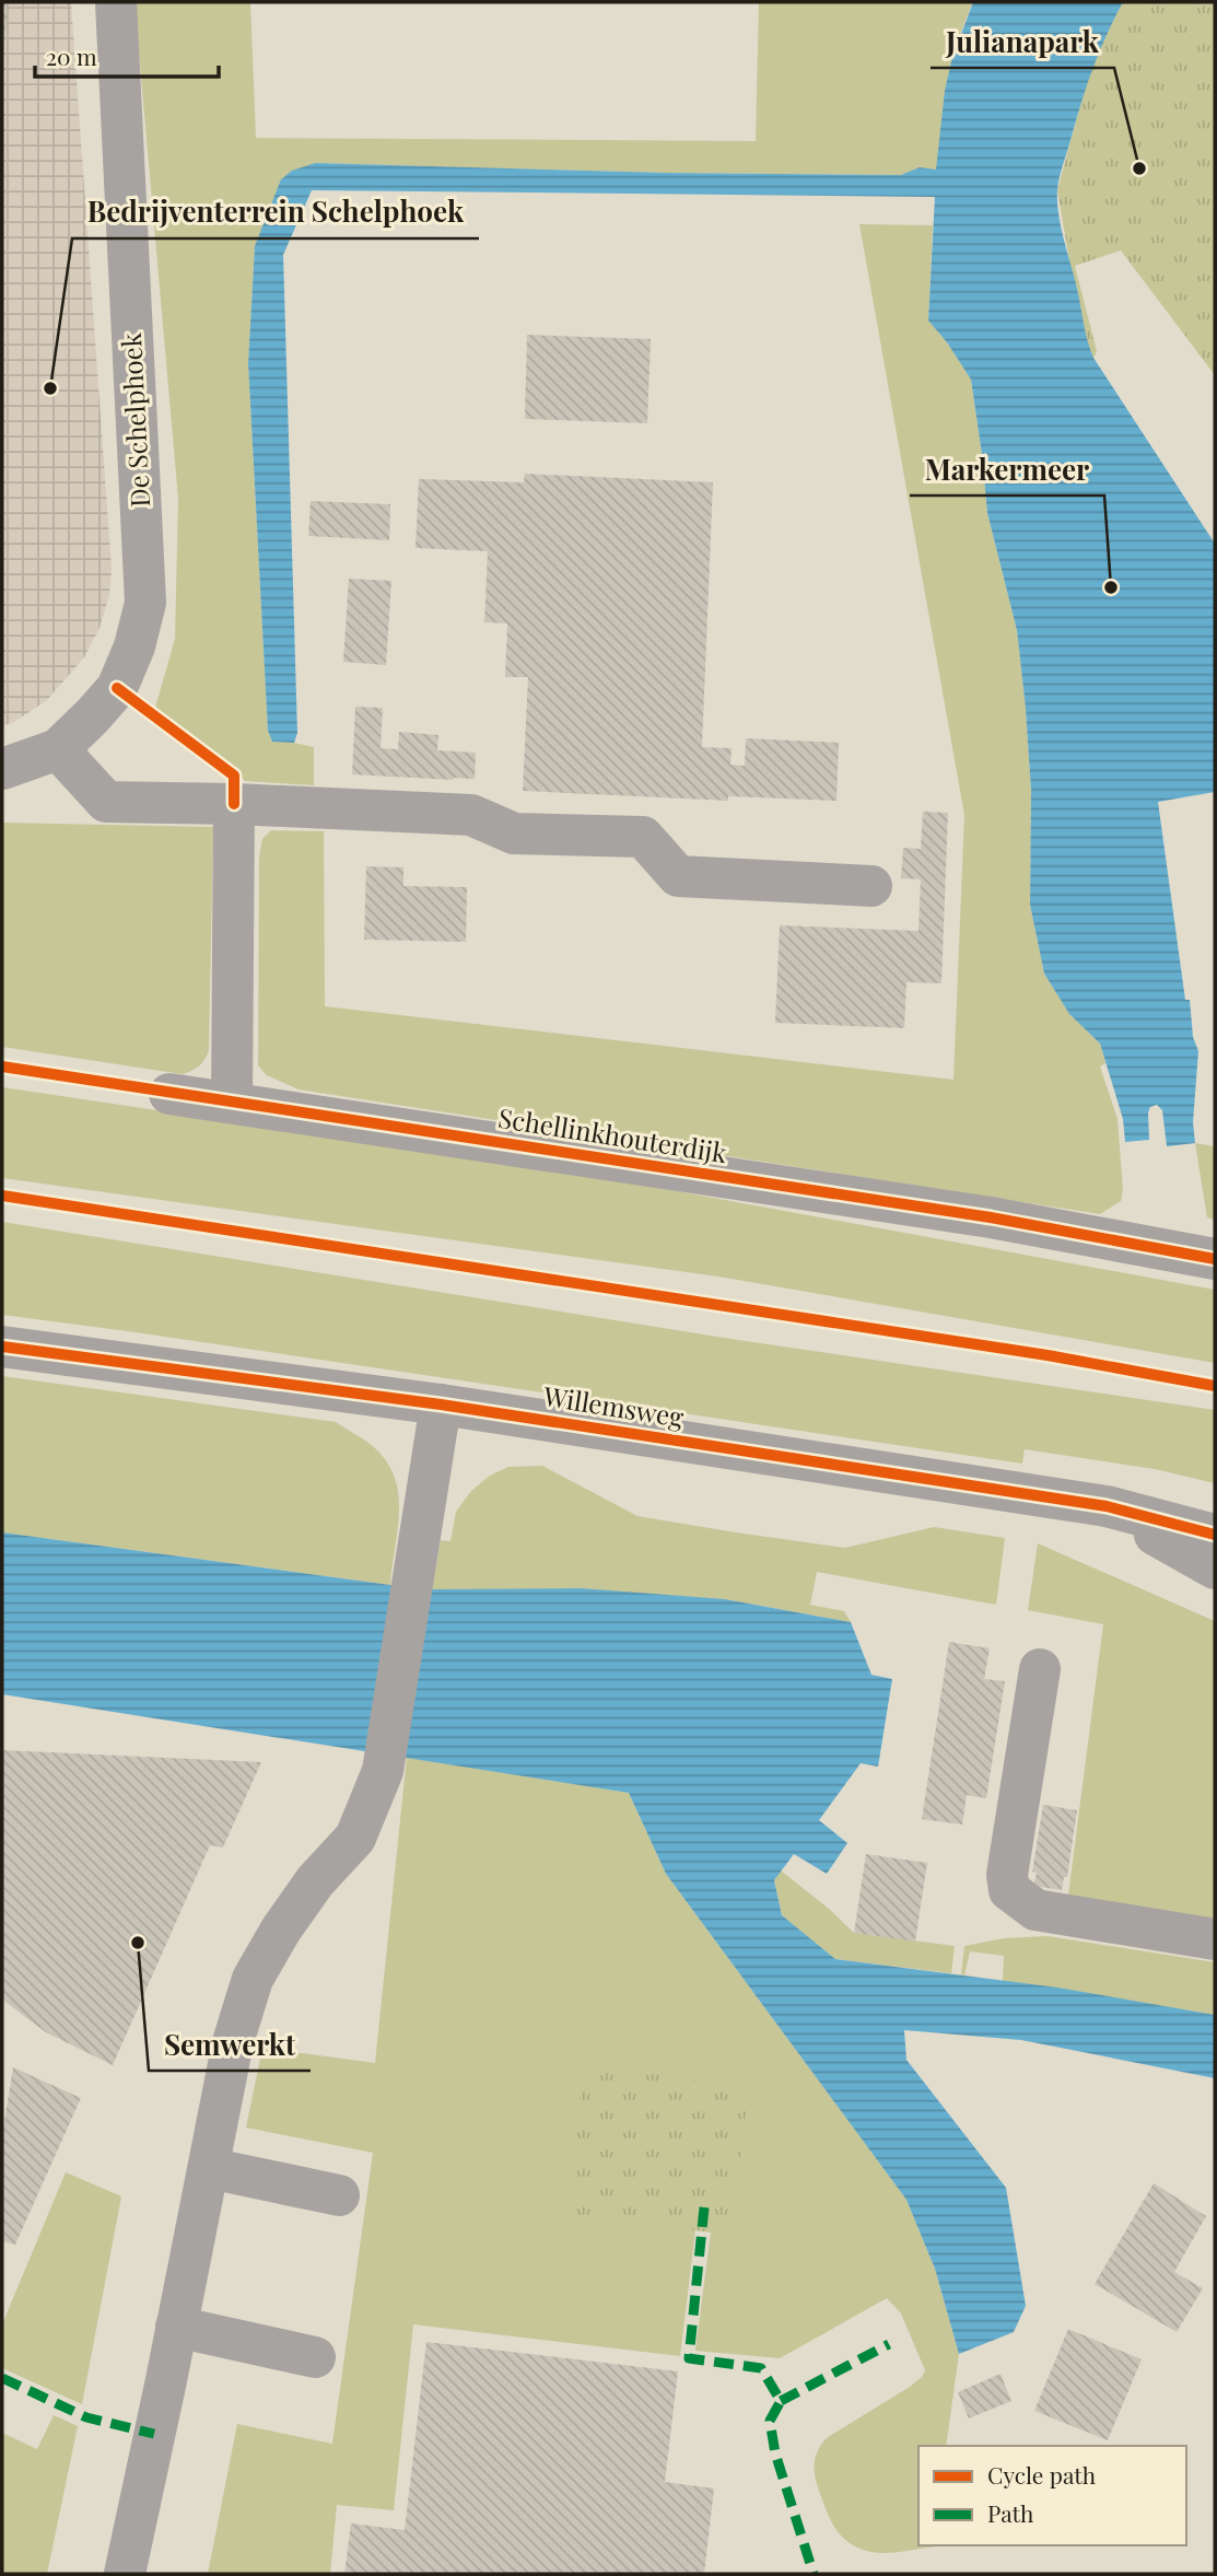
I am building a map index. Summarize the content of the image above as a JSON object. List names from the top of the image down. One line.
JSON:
{"streets":{"street":["De Schelphoek","Schellinkhouterdijk","Willemsweg"]},"places":["Julianapark","Bedrijventerrein Schelphoek","Markermeer","Semwerkt"],"legend":["Cycle path","Path"],"scale_bar":"20 m"}
